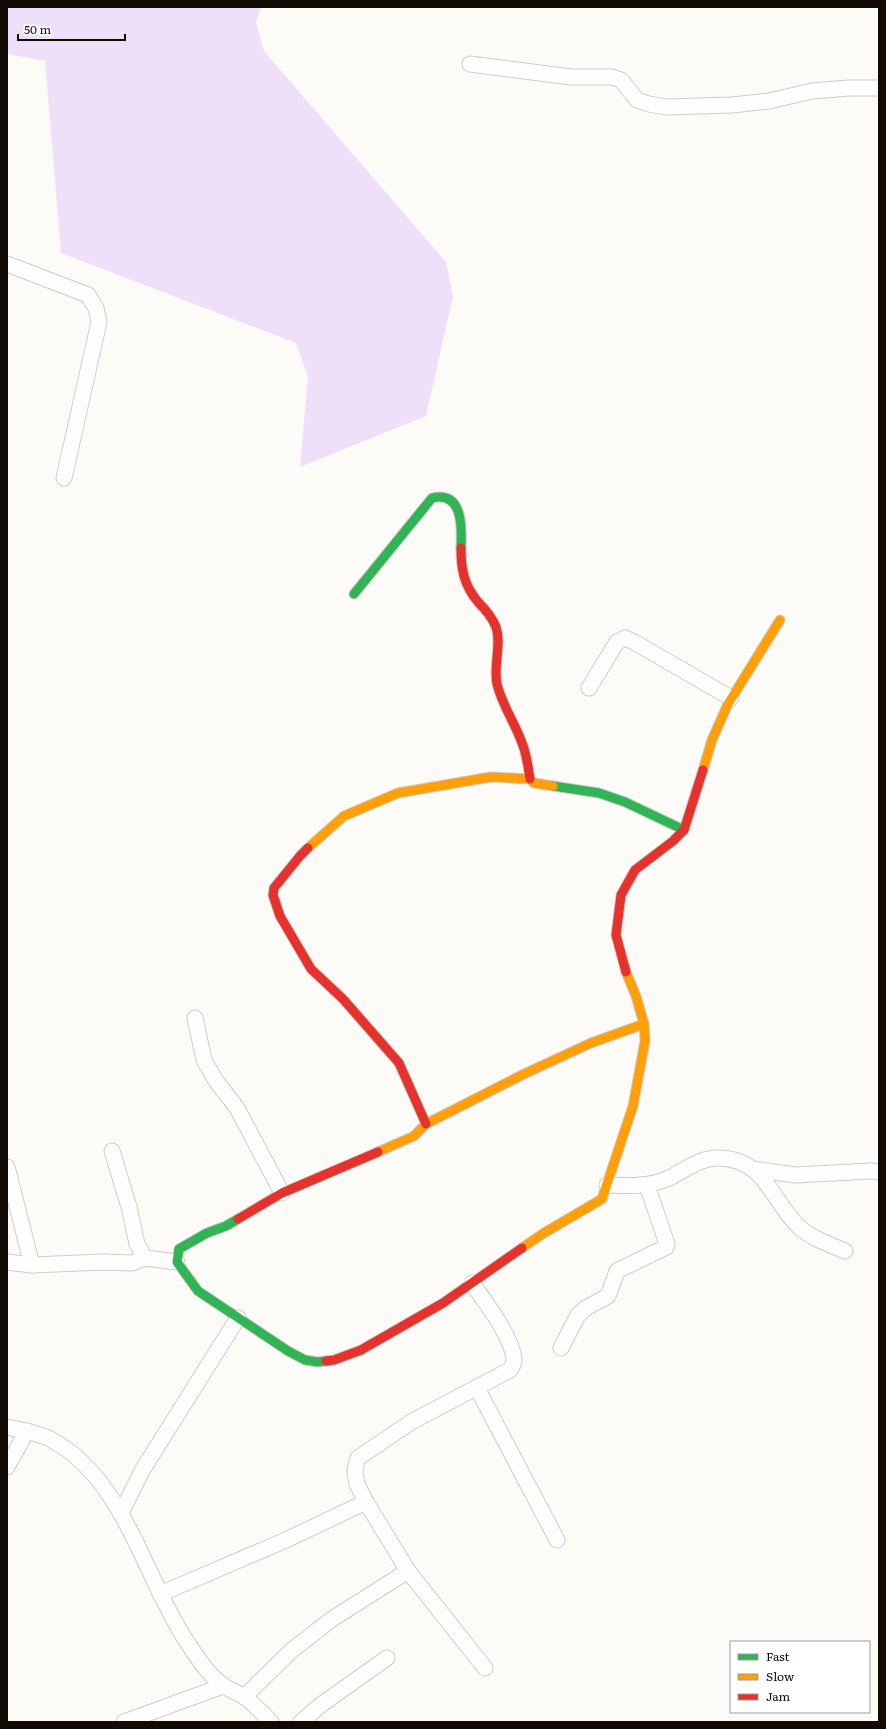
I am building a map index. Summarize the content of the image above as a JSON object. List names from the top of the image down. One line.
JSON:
{"legend":["Fast","Slow","Jam"],"scale_bar":"50 m"}
